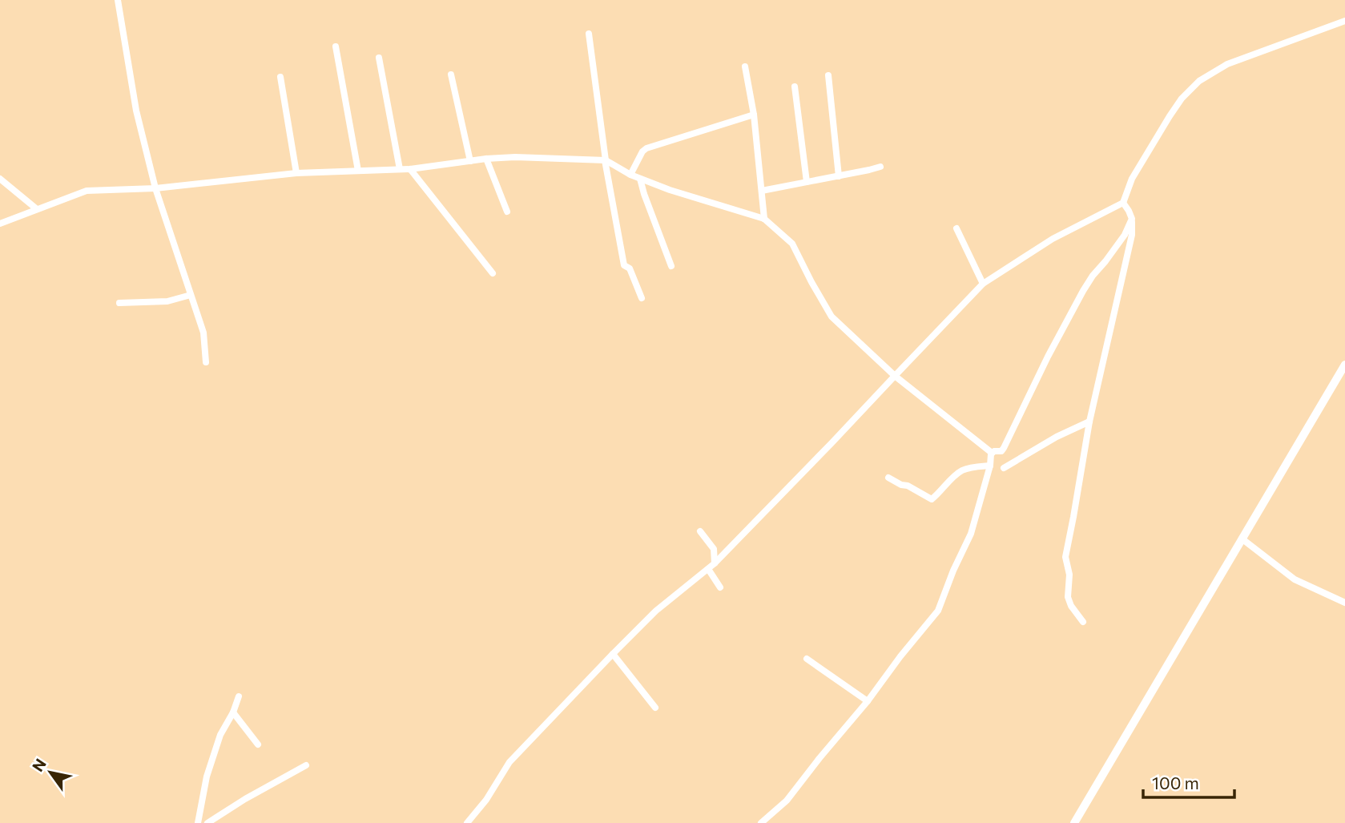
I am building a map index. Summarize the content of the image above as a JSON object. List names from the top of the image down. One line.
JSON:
{"scale_bar":"100 m","north":"top left"}
